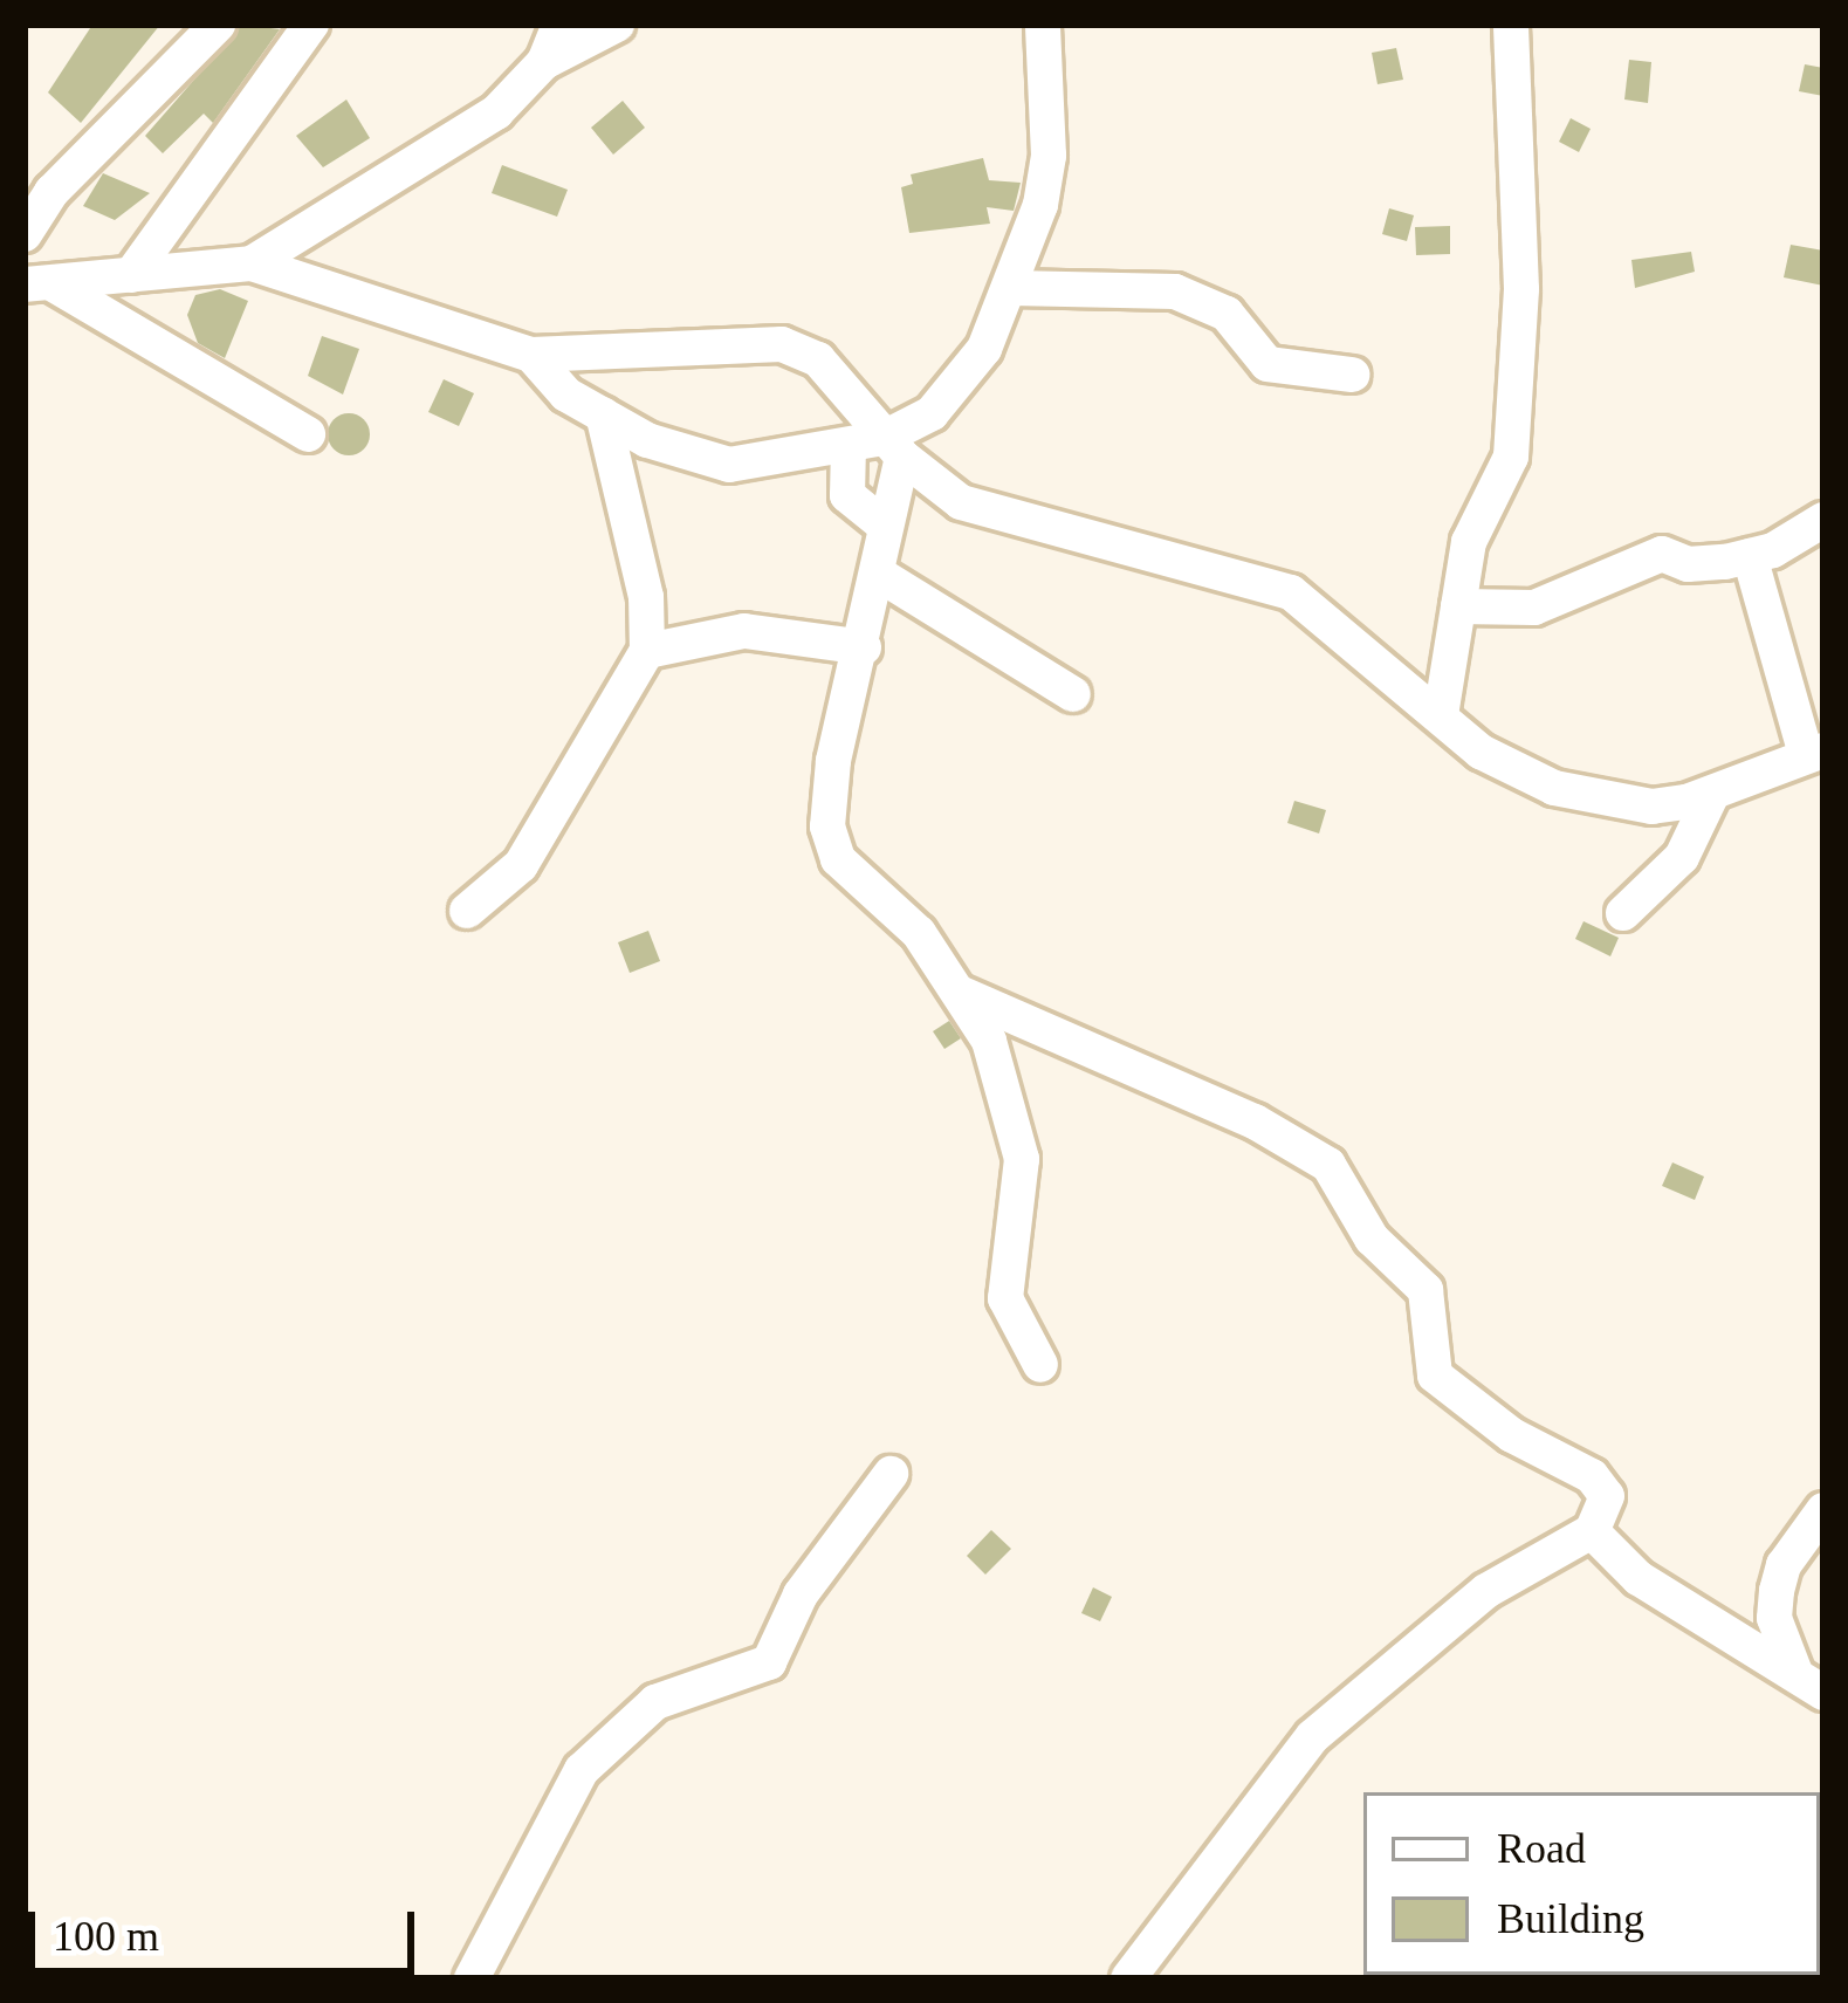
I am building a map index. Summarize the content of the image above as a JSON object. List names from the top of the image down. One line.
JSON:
{"legend":["Road","Building"],"scale_bar":"100 m"}
